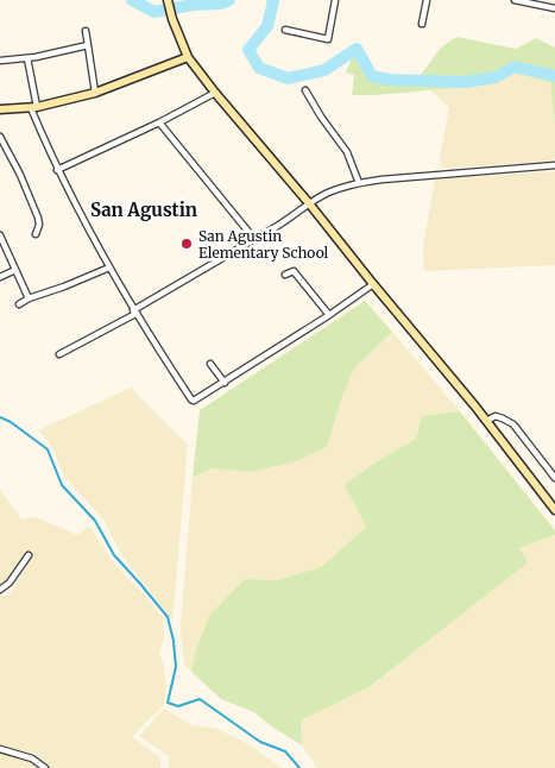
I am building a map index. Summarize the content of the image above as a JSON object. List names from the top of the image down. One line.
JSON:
{"districts":["San Agustin"],"places":["San Agustin Elementary School"]}
